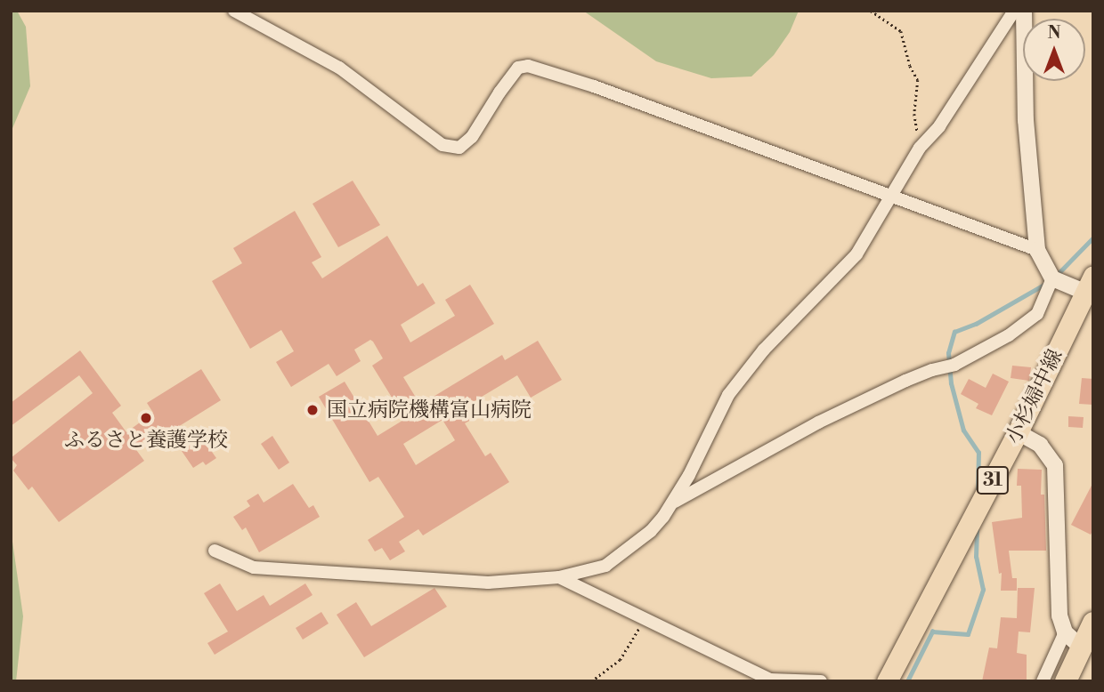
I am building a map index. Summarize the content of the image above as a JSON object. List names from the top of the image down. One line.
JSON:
{"streets":{"main road":["小杉婦中線","31"]},"places":["国立病院機構富山病院","ふるさと養護学校"],"north":"top"}
